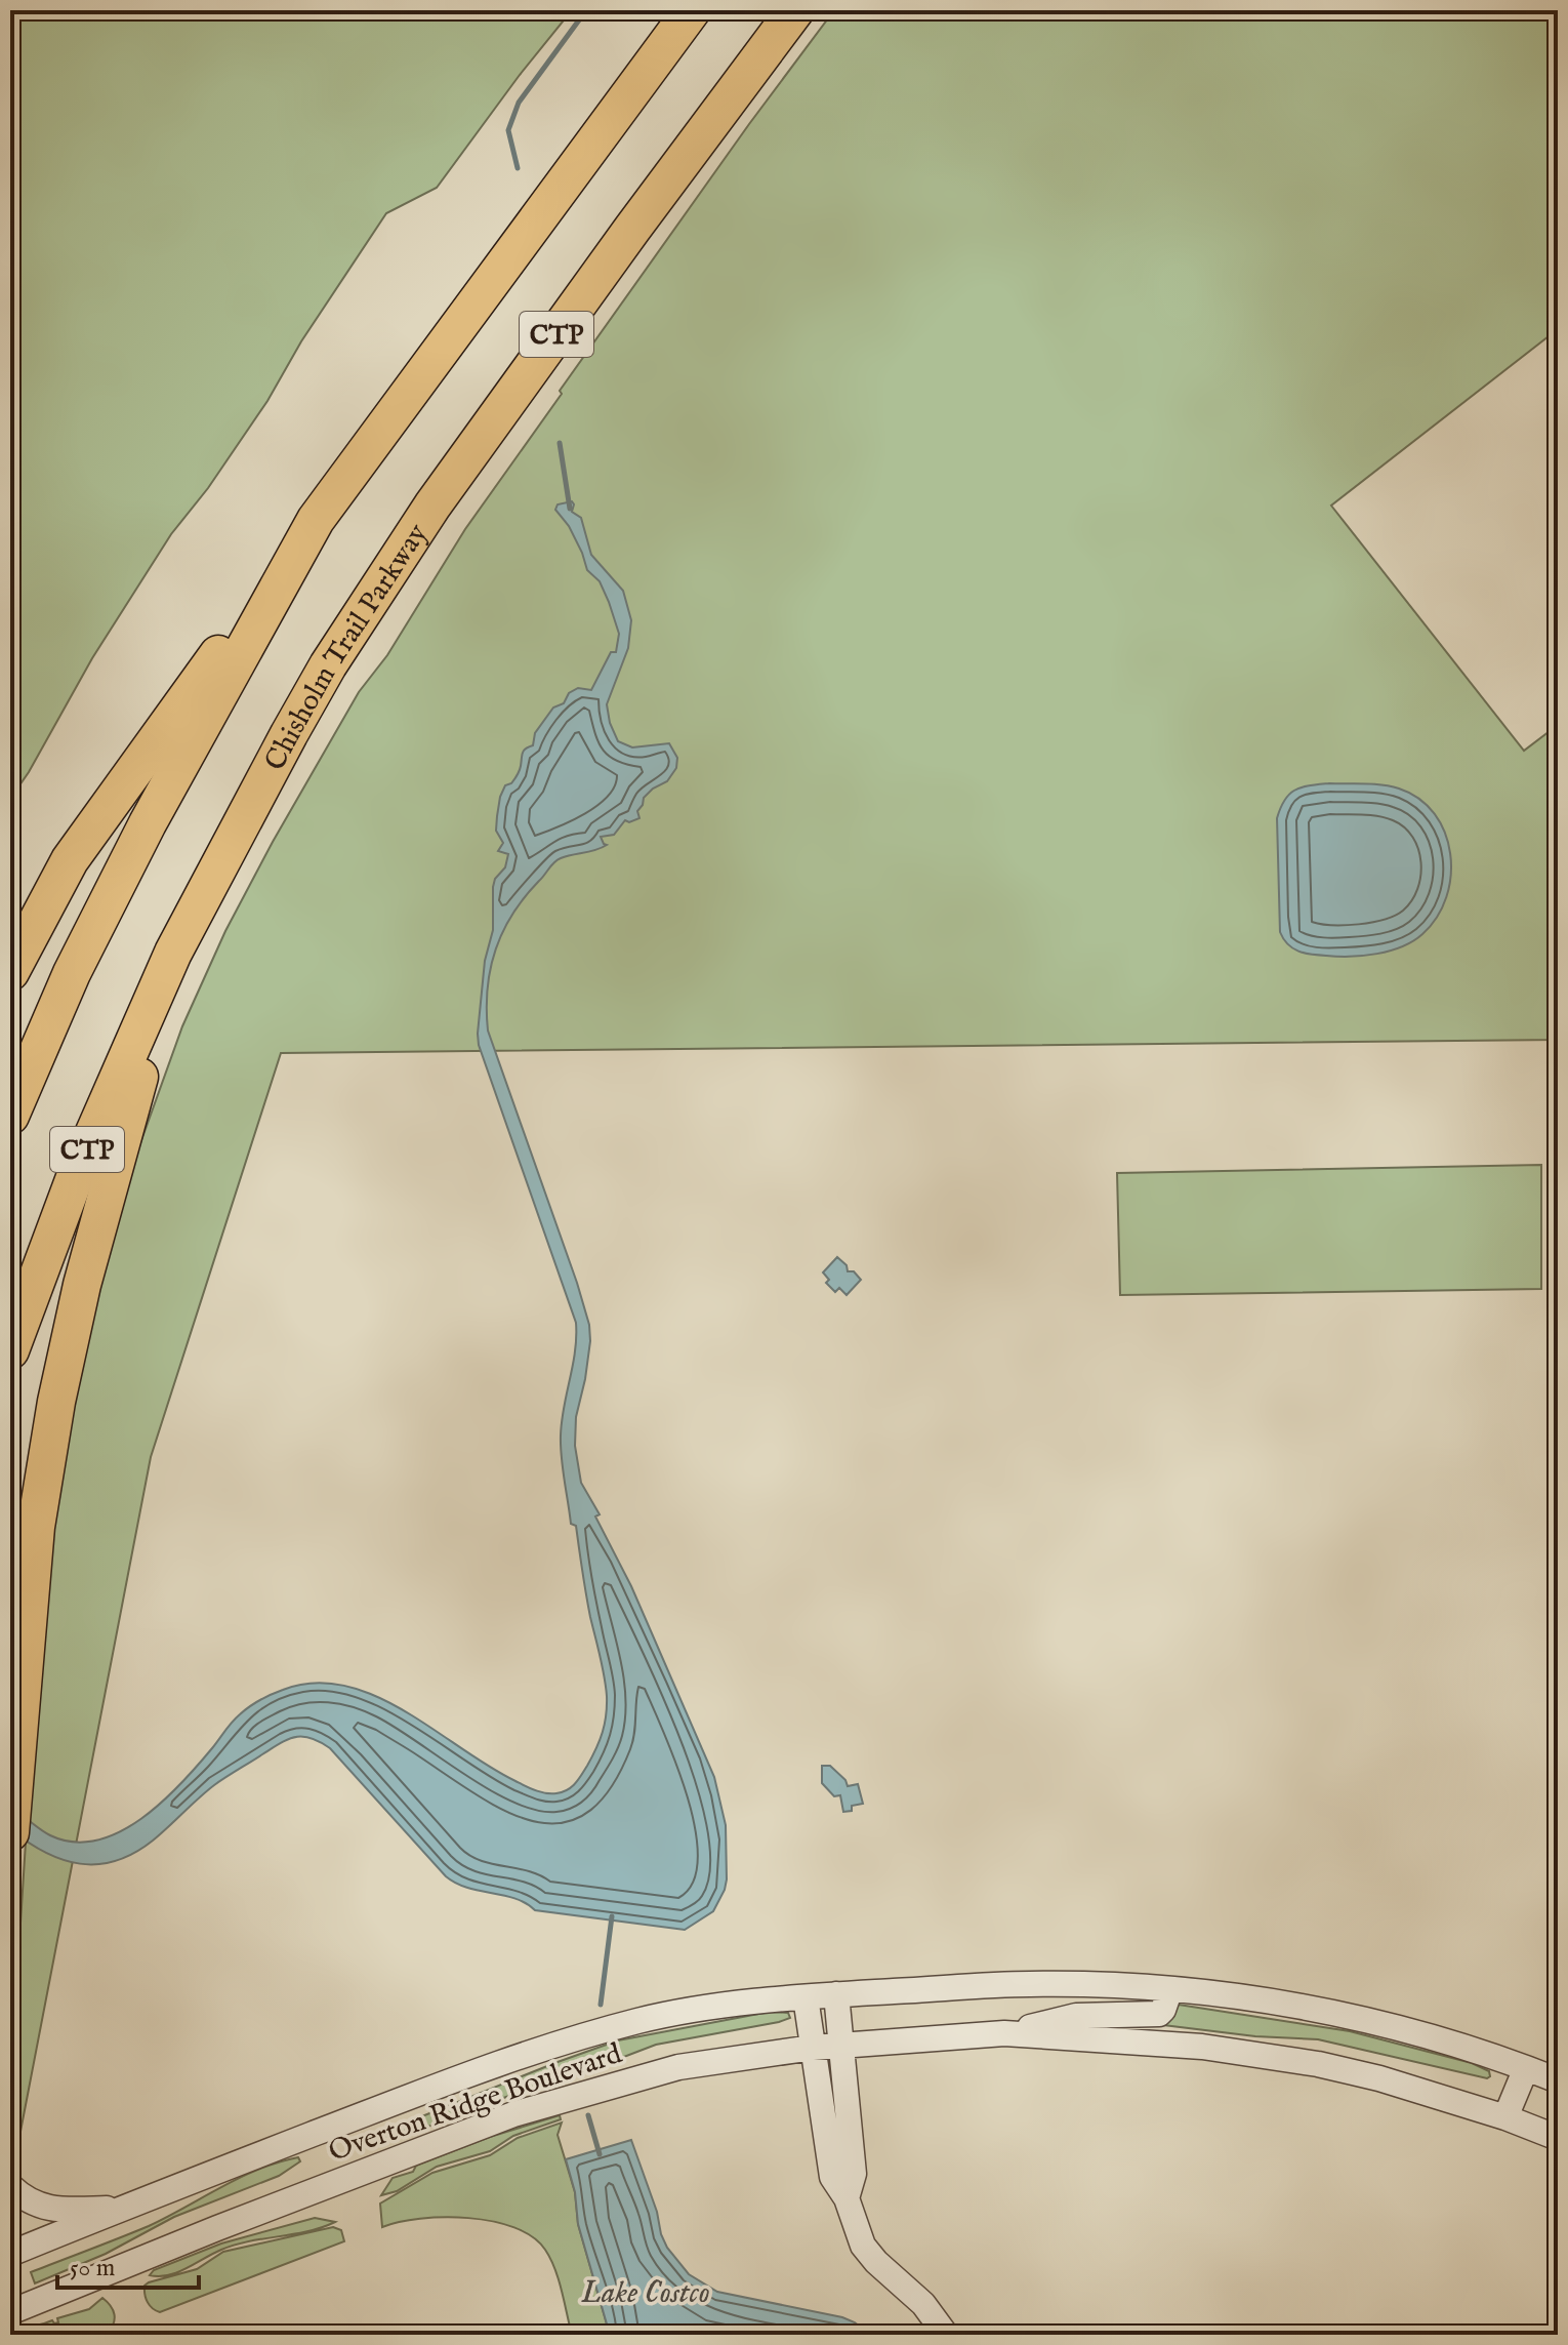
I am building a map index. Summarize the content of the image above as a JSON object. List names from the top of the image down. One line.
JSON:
{"streets":{"highway":["CTP","Chisholm Trail Parkway"],"street":["Overton Ridge Boulevard"]},"water":["Lake Costco"],"scale_bar":"50 m"}
